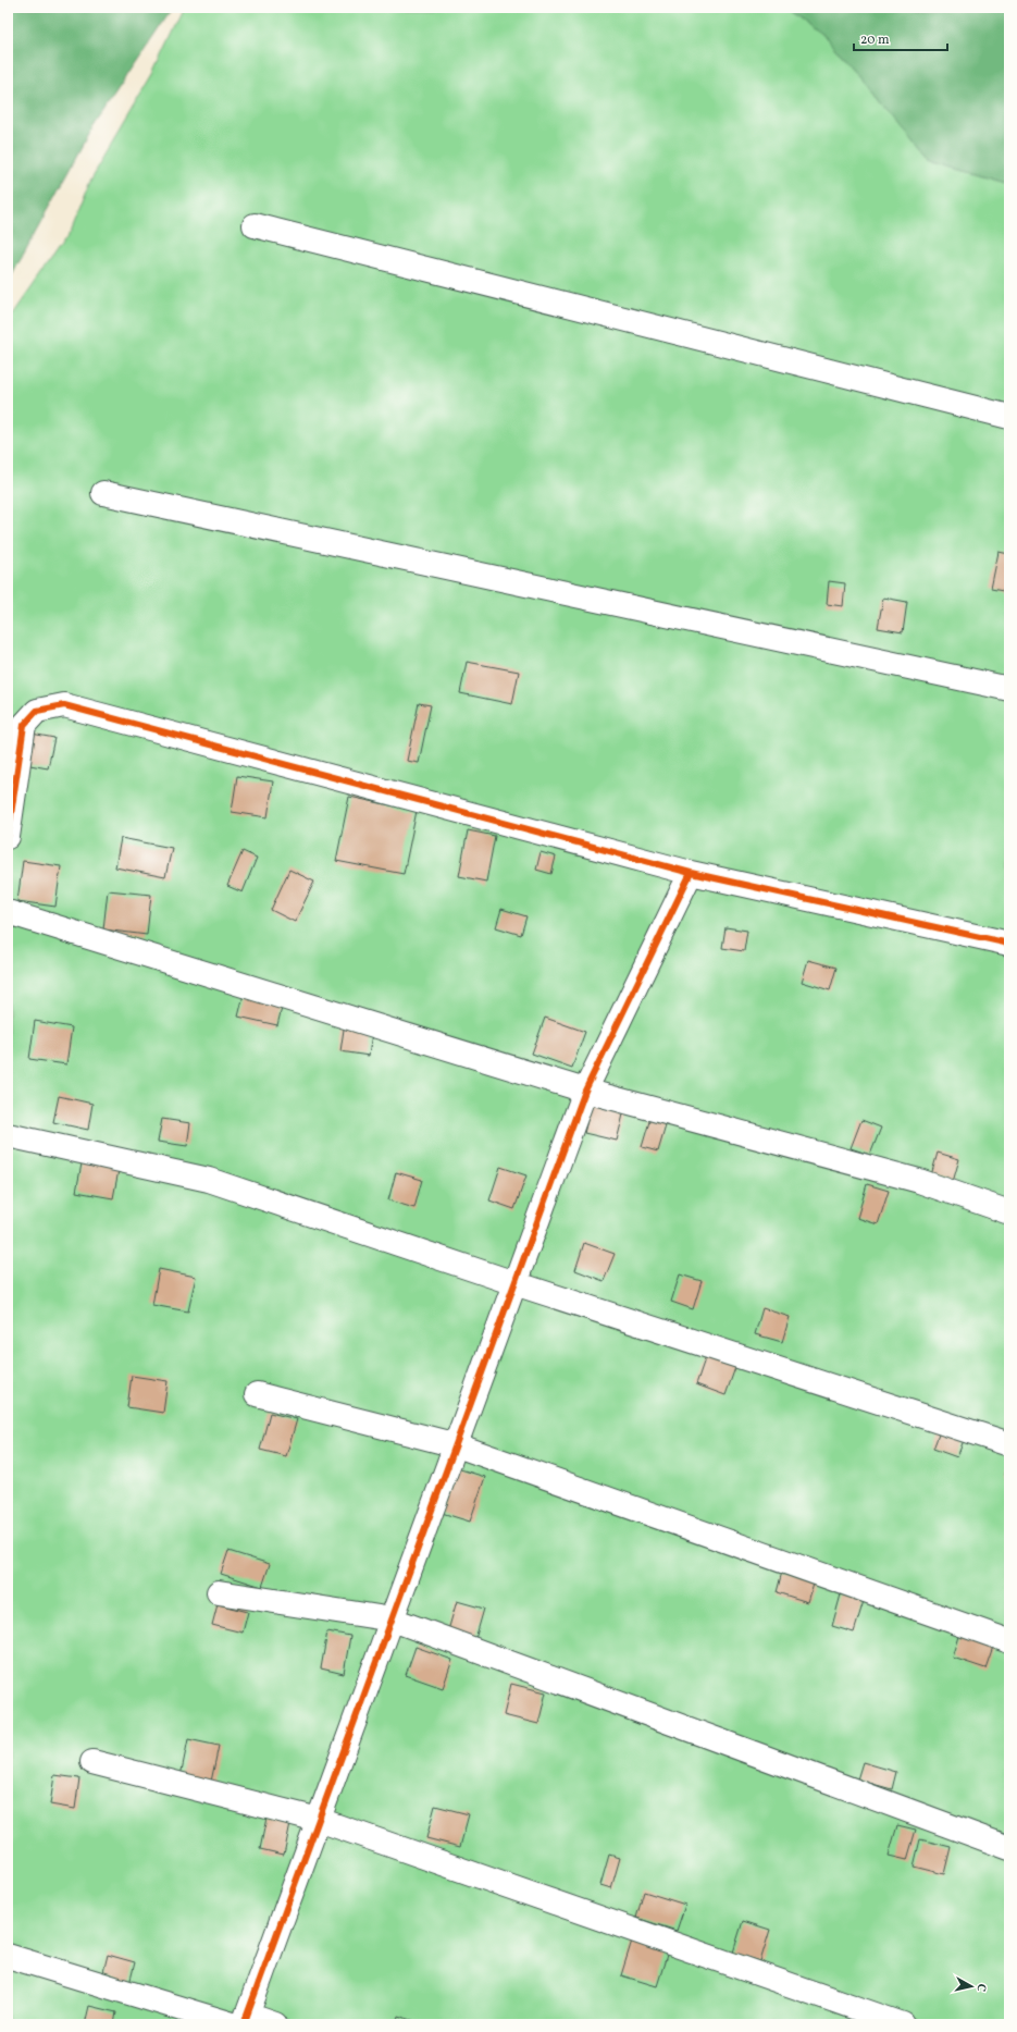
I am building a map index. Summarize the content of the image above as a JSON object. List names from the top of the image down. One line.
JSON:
{"scale_bar":"20 m","north":"right"}
